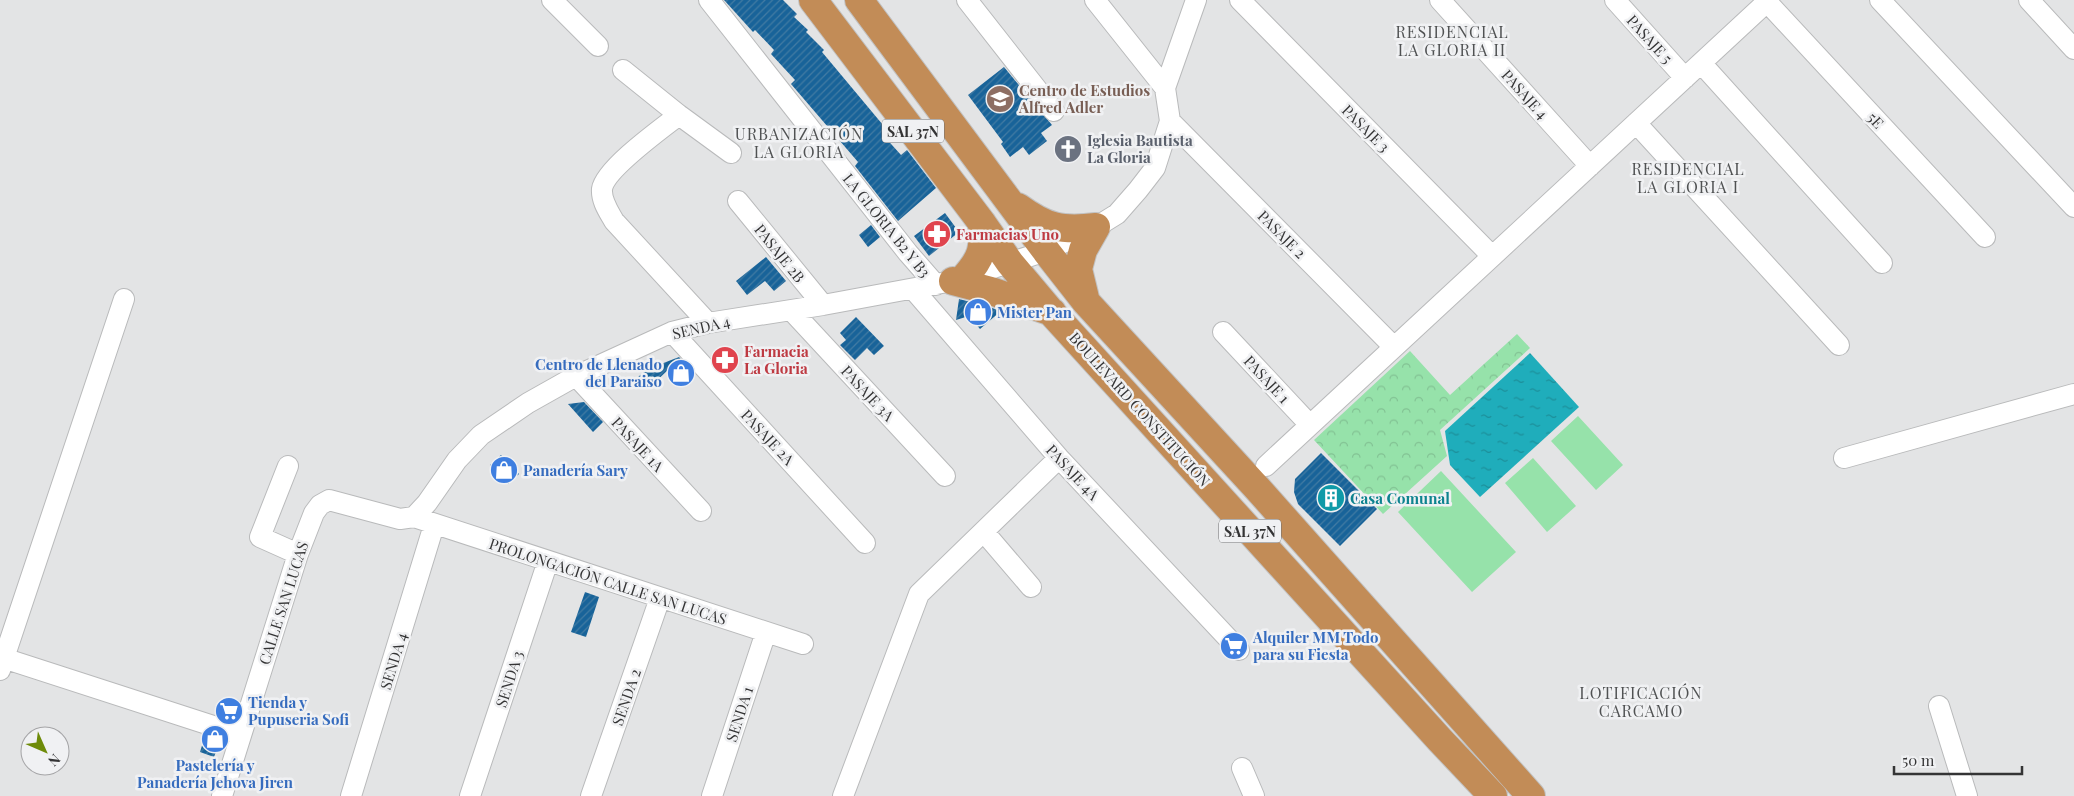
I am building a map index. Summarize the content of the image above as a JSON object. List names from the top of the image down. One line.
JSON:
{"streets":{"highway":["SAL 37N","BOULEVARD CONSTITUCIÓN"],"street":["PASAJE 5","PASAJE 4","5E","PASAJE 3","LA GLORIA B2 Y B3","PASAJE 2","PASAJE 2B","SENDA 4","PASAJE 1","PASAJE 3A","PASAJE 2A","PASAJE 1A","PASAJE 4A","PROLONGACIÓN CALLE SAN LUCAS","CALLE SAN LUCAS","SENDA 3","SENDA 2","SENDA 1"]},"crossings":[["SAL 37N","SENDA 4"],["LA GLORIA B2 Y B3","SENDA 4"],["PASAJE 2","SENDA 4"],["PASAJE 2B","SENDA 4"],["SENDA 4","PASAJE 3A"],["SENDA 4","BOULEVARD CONSTITUCIÓN"],["SENDA 4","PASAJE 2A"],["SENDA 4","PASAJE 1A"],["SENDA 4","PASAJE 4A"],["SENDA 4","PROLONGACIÓN CALLE SAN LUCAS"],["SENDA 4","CALLE SAN LUCAS"],["PROLONGACIÓN CALLE SAN LUCAS","CALLE SAN LUCAS"],["PROLONGACIÓN CALLE SAN LUCAS","SENDA 3"],["PROLONGACIÓN CALLE SAN LUCAS","SENDA 2"],["PROLONGACIÓN CALLE SAN LUCAS","SENDA 1"]],"districts":["RESIDENCIAL LA GLORIA II","URBANIZACIÓN LA GLORIA","RESIDENCIAL LA GLORIA I","LOTIFICACIÓN CARCAMO"],"places":{"school or university":["Centro de Estudios Alfred Adler"],"church":["Iglesia Bautista La Gloria"],"pharmacy":["Farmacias Uno","Farmacia La Gloria"],"shop":["Mister Pan","Centro de Llenado del Paraiso","Panadería Sary","Pastelería y Panadería Jehova Jiren"],"building":["Casa Comunal"],"supermarket":["Alquiler MM Todo para su Fiesta","Tienda y Pupuseria Sofi"]},"scale_bar":"50 m","north":"bottom right"}
